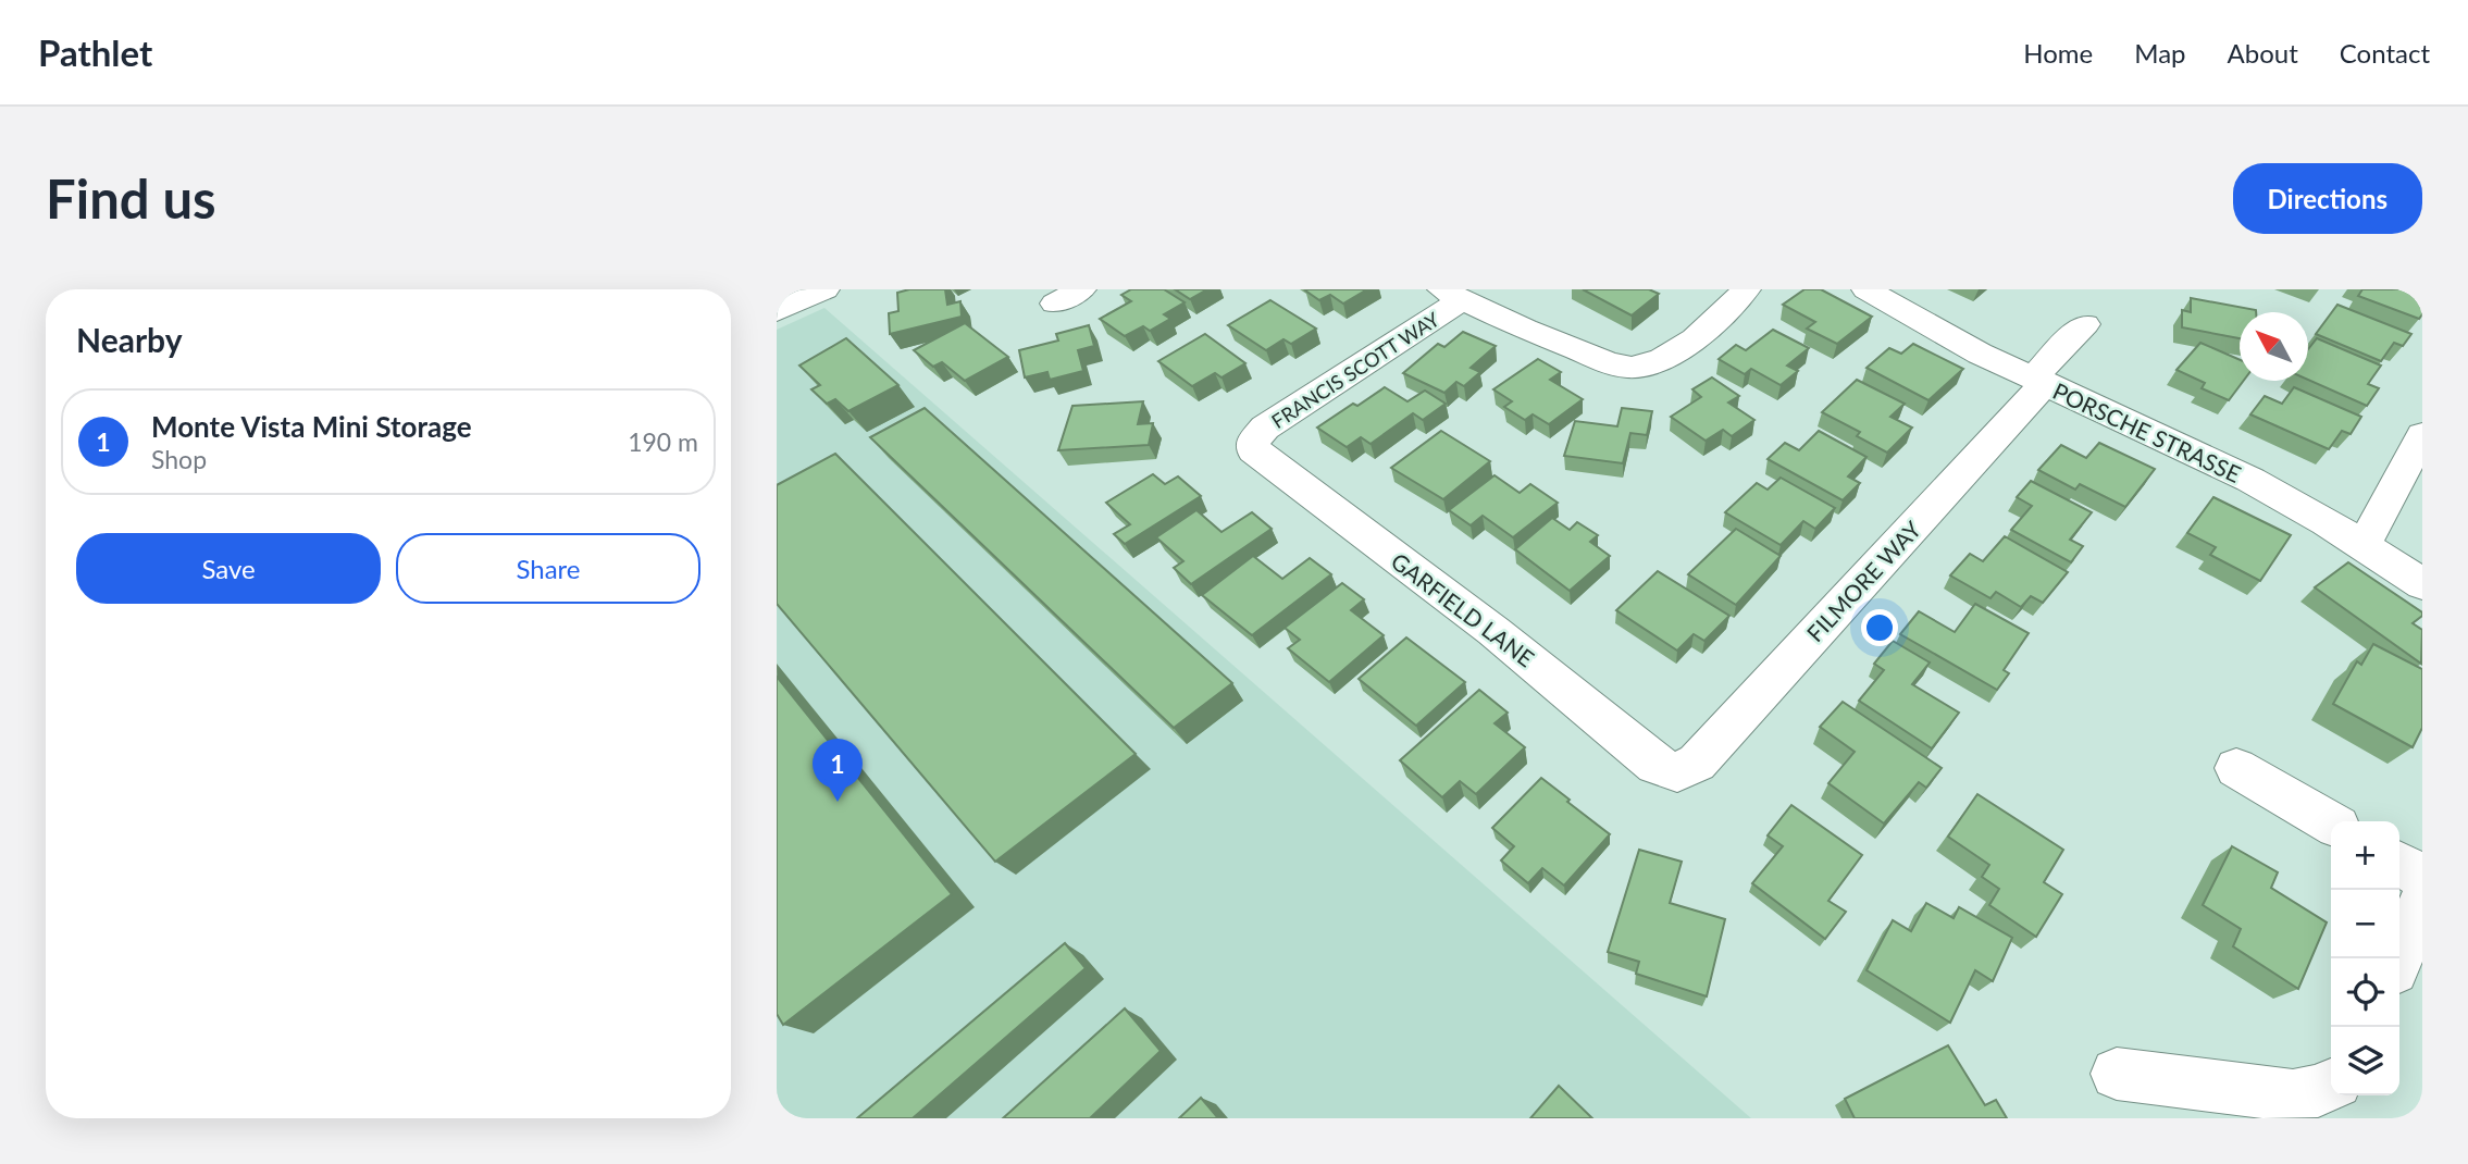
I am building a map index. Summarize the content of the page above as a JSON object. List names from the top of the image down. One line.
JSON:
{"streets":{"street":["FRANCIS SCOTT WAY","PORSCHE STRASSE","FILMORE WAY","GARFIELD LANE"]},"crossings":[["FRANCIS SCOTT WAY","GARFIELD LANE"],["PORSCHE STRASSE","FILMORE WAY"],["FILMORE WAY","GARFIELD LANE"]],"north":"top left","page":{"header":"Pathlet","nav":["Home","Map","About","Contact"],"buttons":["Directions",["Save","Share"]],"title":"Find us","heading":"Nearby","list":[{"mark":"1","name":"Monte Vista Mini Storage","note":"Shop","value":"190 m"}],"pins":"1","map_buttons":["+","−"]}}
